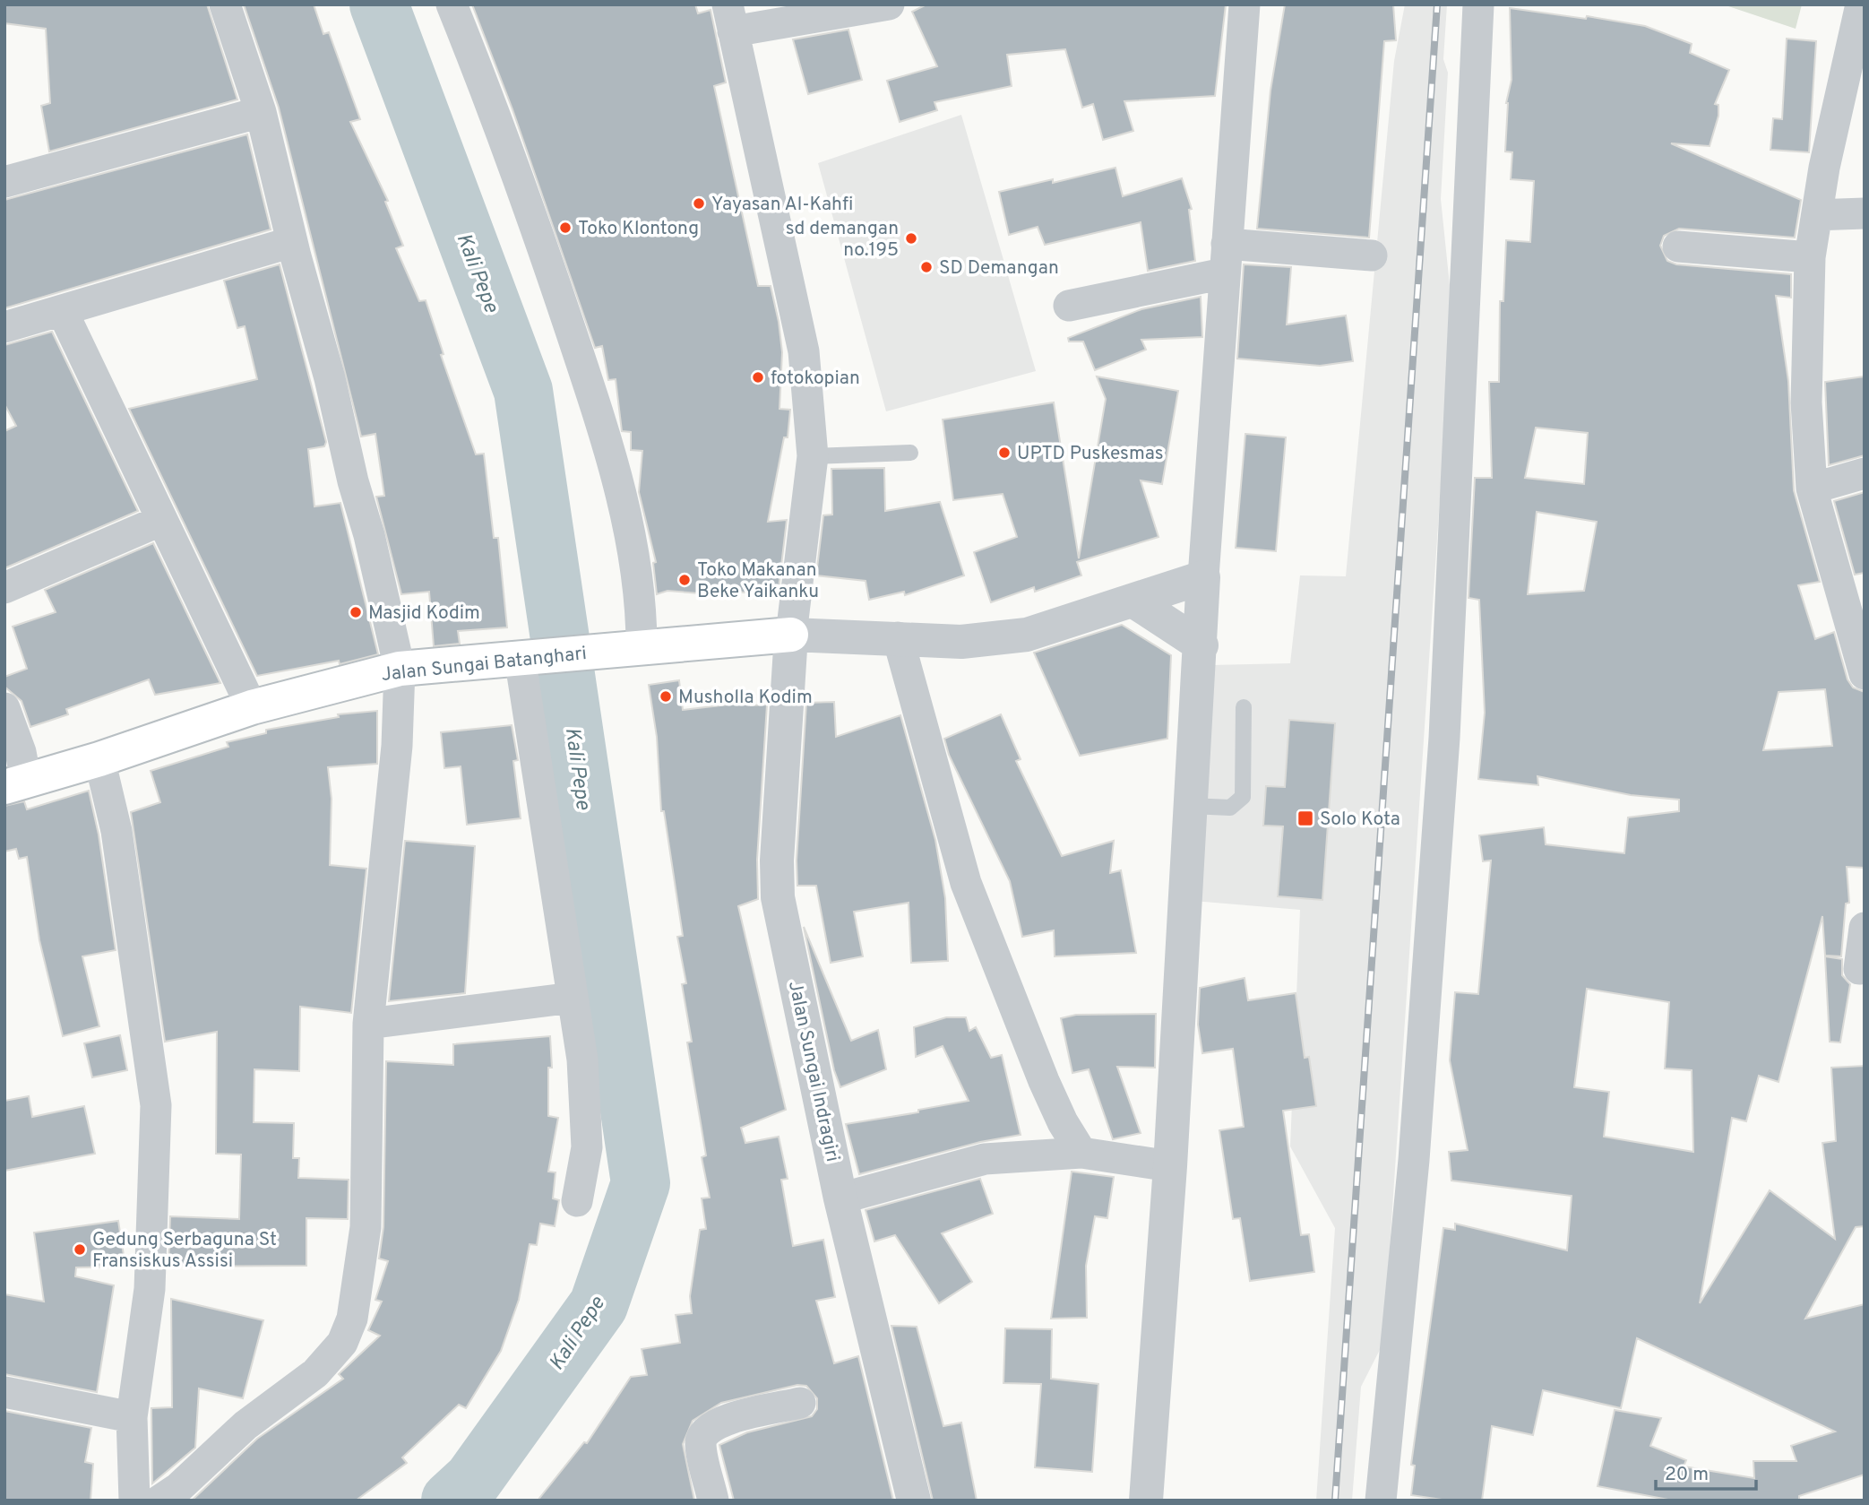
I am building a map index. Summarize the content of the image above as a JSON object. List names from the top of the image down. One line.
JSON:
{"streets":{"main road":["Jalan Sungai Batanghari"],"street":["Jalan Sungai Indragiri"]},"crossings":[["Jalan Sungai Batanghari","Jalan Sungai Indragiri"]],"water":["Kali Pepe"],"places":{"other":["Yayasan Al-Kahfi","Toko Klontong","sd demangan no.195","SD Demangan","fotokopian","UPTD Puskesmas","Toko Makanan Beke Yaikanku","Masjid Kodim","Musholla Kodim","Gedung Serbaguna St Fransiskus Assisi"],"transit":["Solo Kota"]},"scale_bar":"20 m"}
